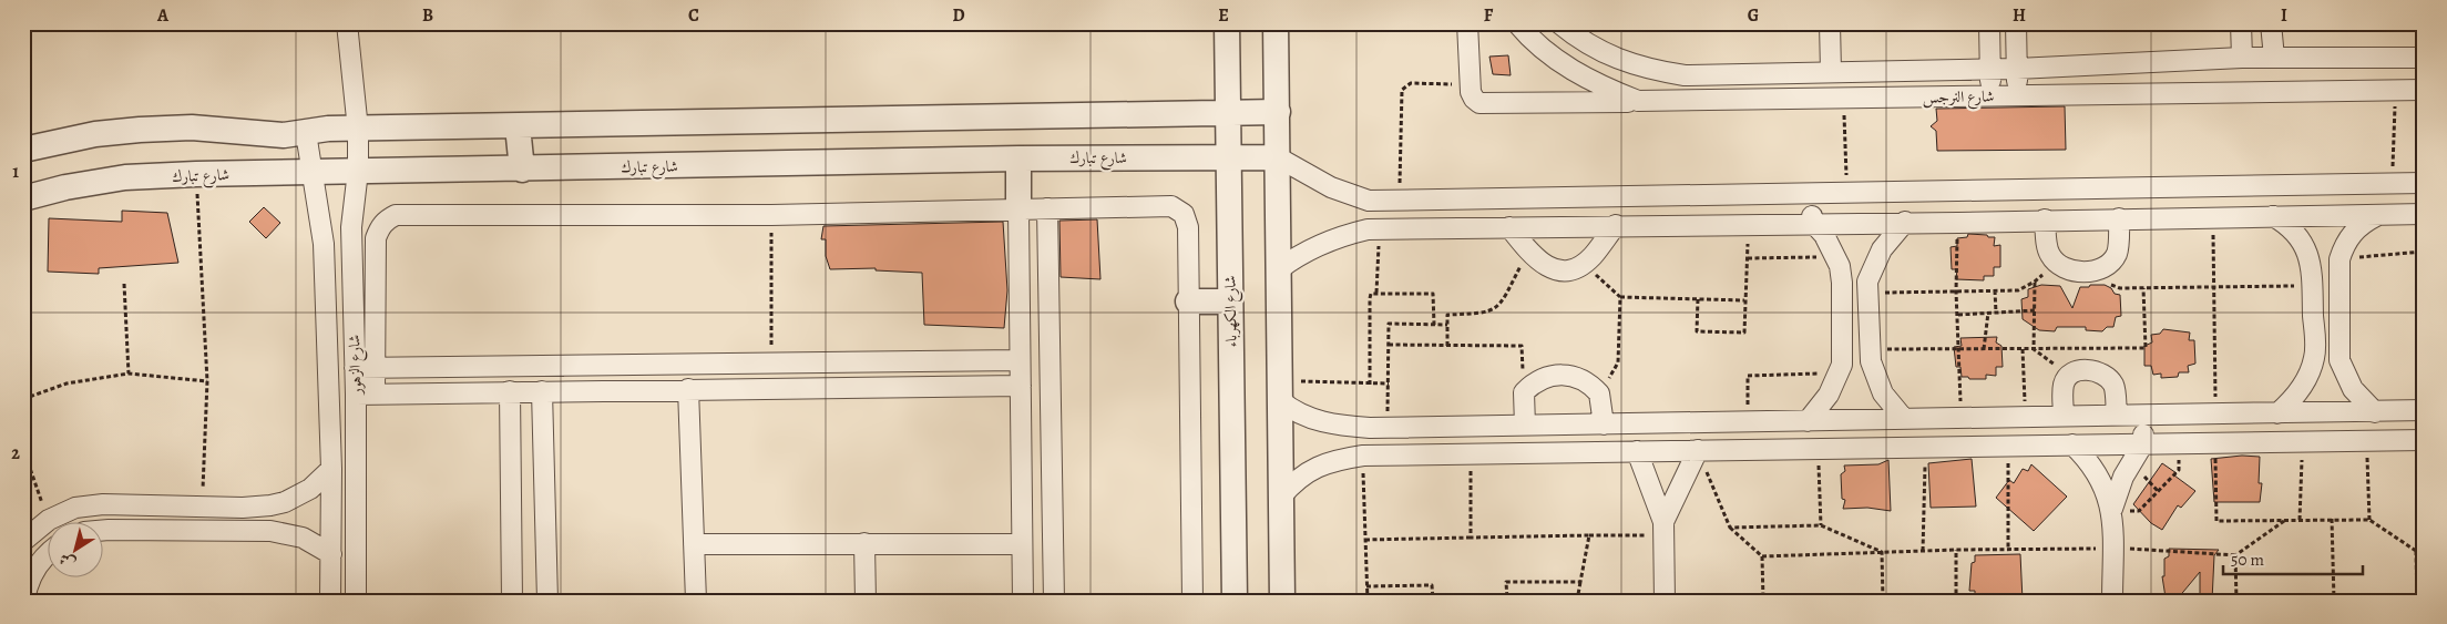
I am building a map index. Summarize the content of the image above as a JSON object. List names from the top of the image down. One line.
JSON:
{"streets":{"street":["شارع النرجس","شارع تبارك","شارع الكهرباء","شارع الزهور"]},"crossings":[["شارع تبارك","شارع الكهرباء"],["شارع تبارك","شارع الزهور"]],"scale_bar":"50 m","north":"bottom left","grid":{"columns":["A","B","C","D","E","F","G","H","I"],"rows":["1","2"]}}
